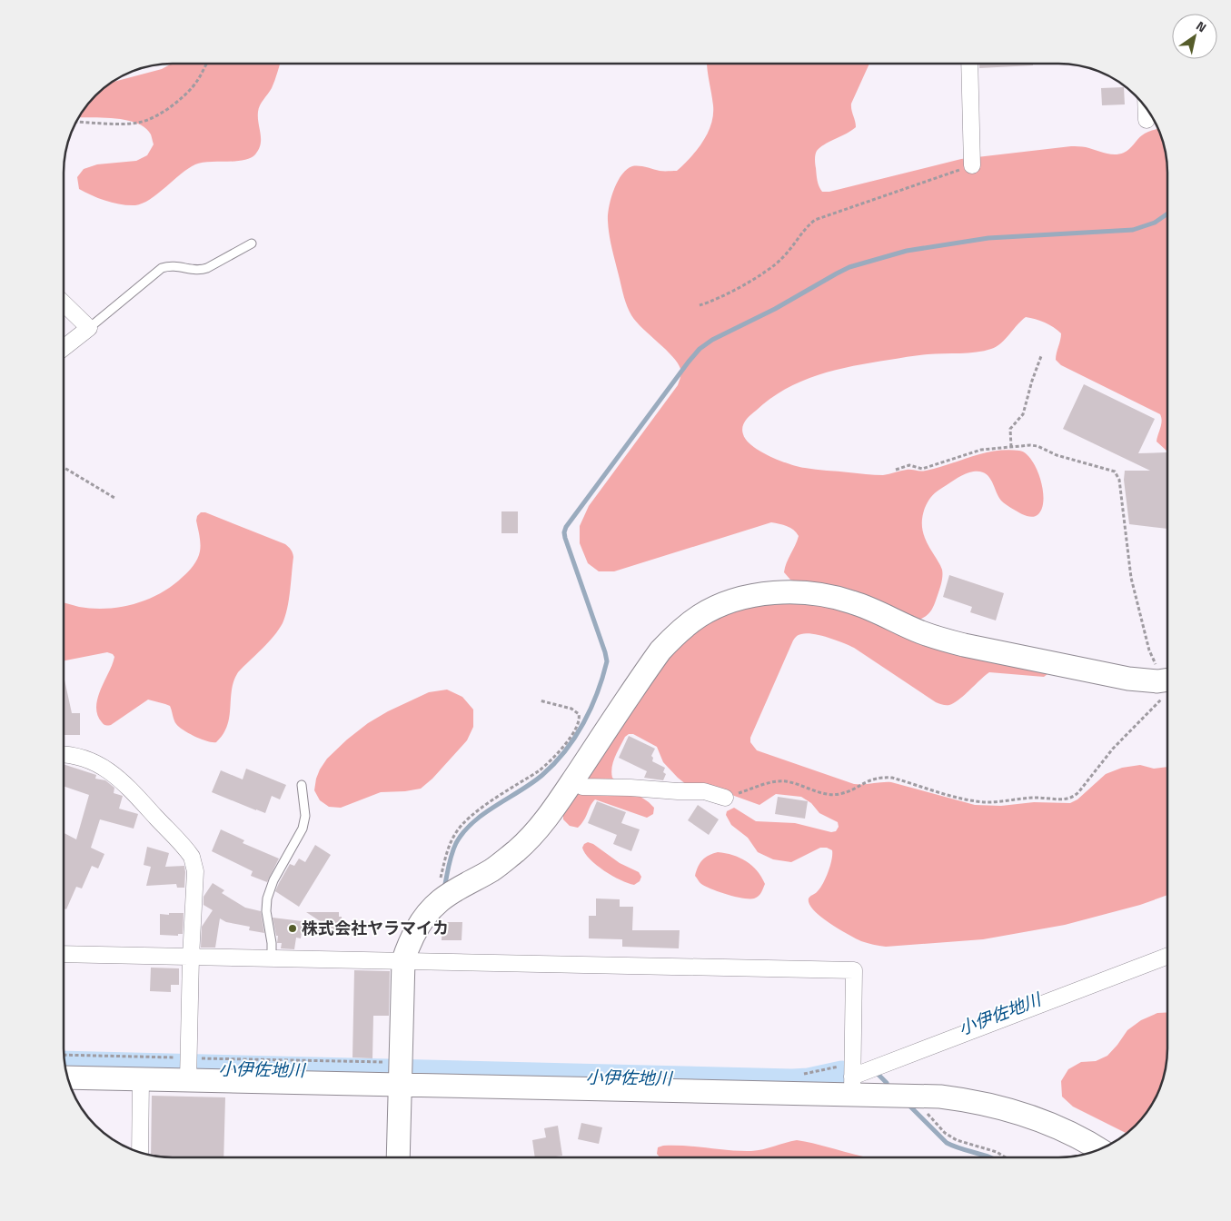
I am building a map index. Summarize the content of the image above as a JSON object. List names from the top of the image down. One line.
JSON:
{"water":["小伊佐地川"],"places":["株式会社ヤラマイカ"],"north":"top right"}
